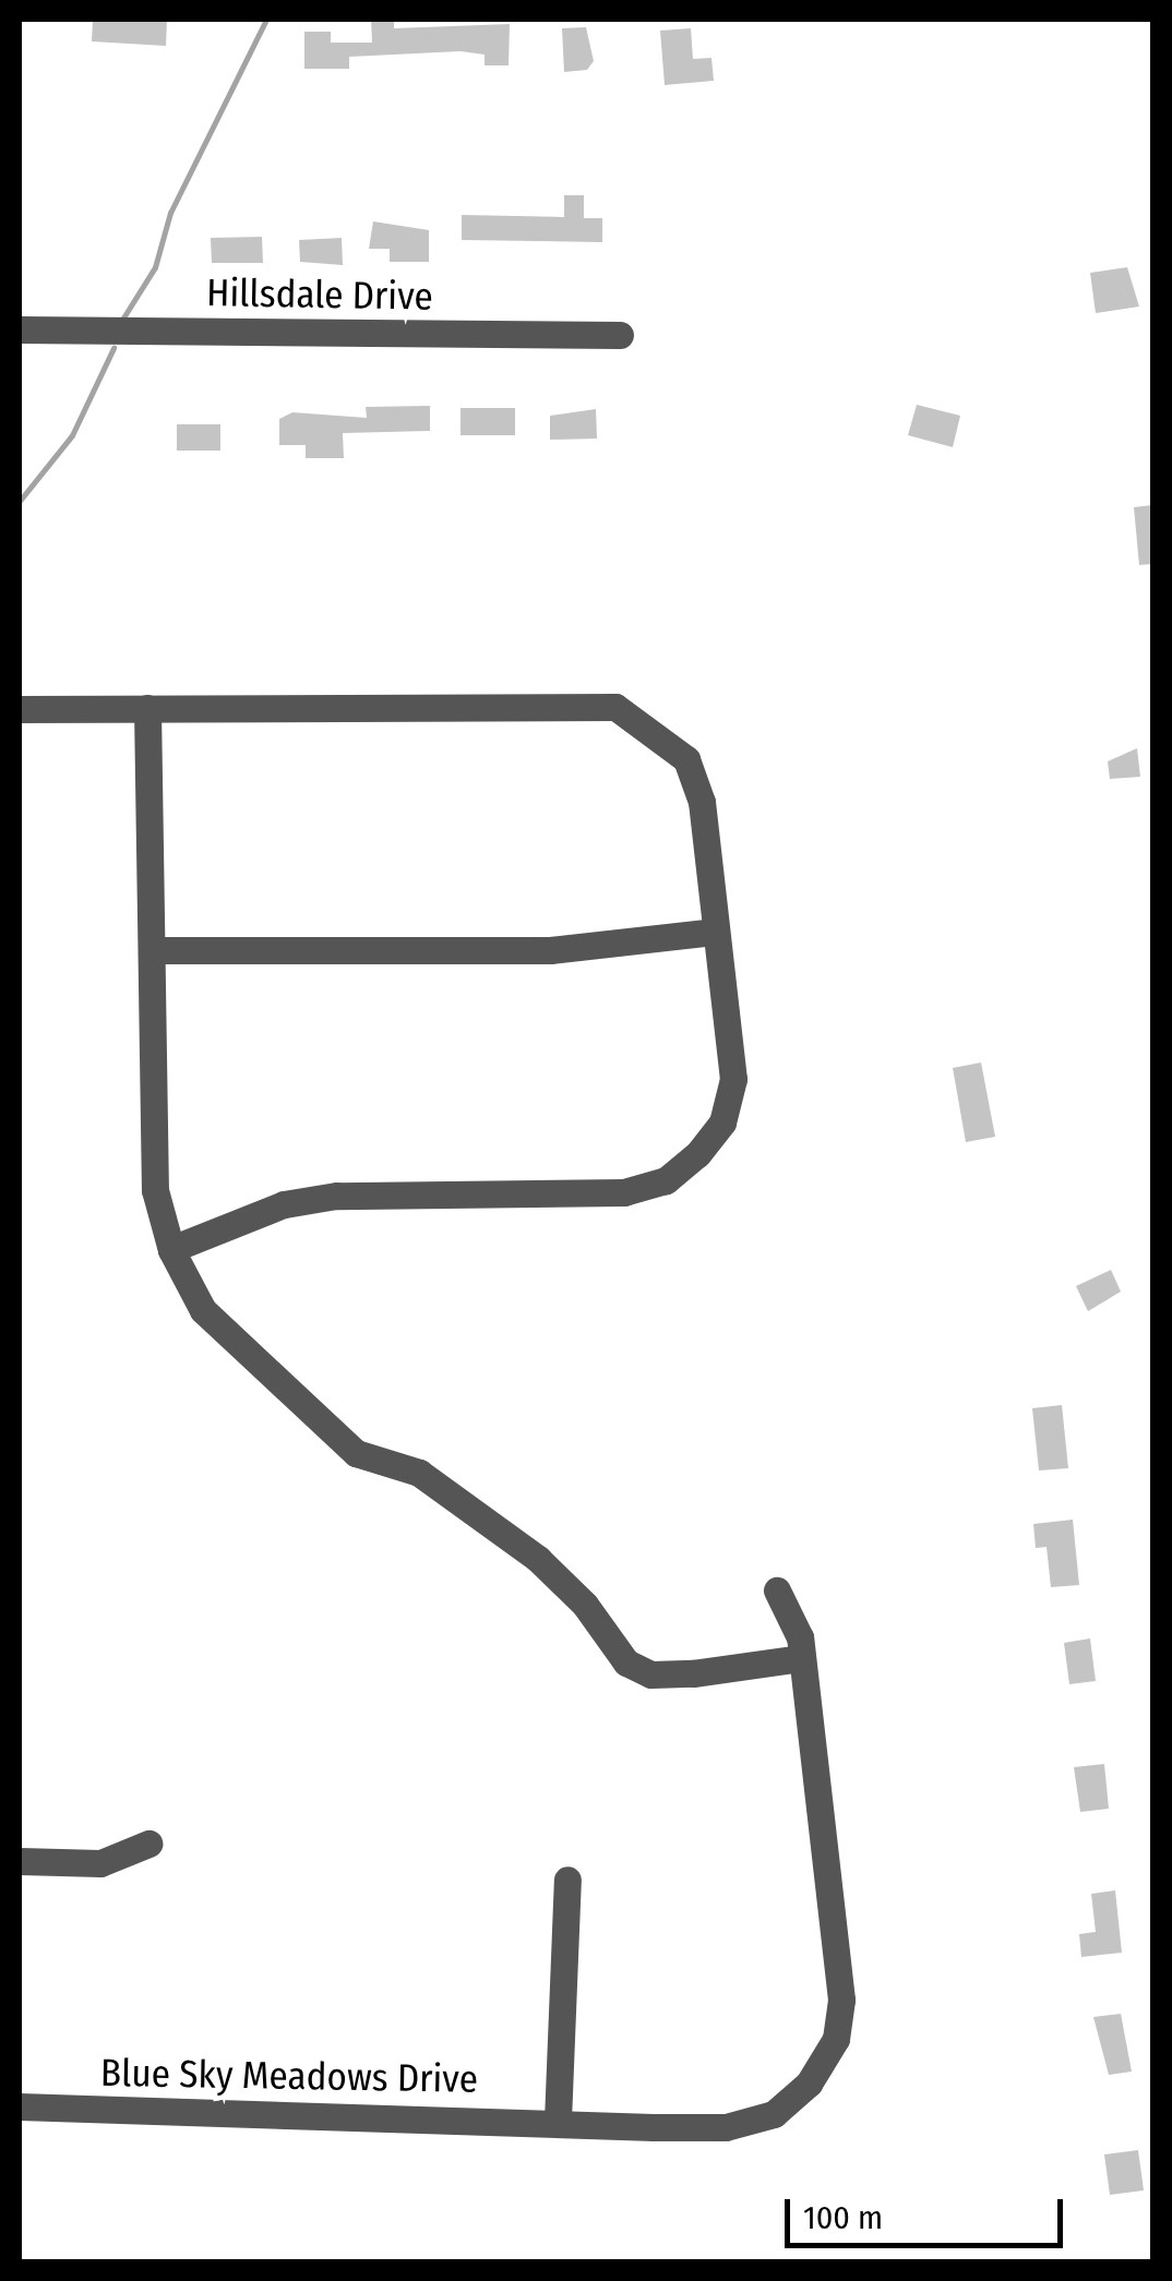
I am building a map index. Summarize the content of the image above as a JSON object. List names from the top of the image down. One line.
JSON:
{"streets":{"street":["Hillsdale Drive","Blue Sky Meadows Drive"]},"scale_bar":"100 m"}
